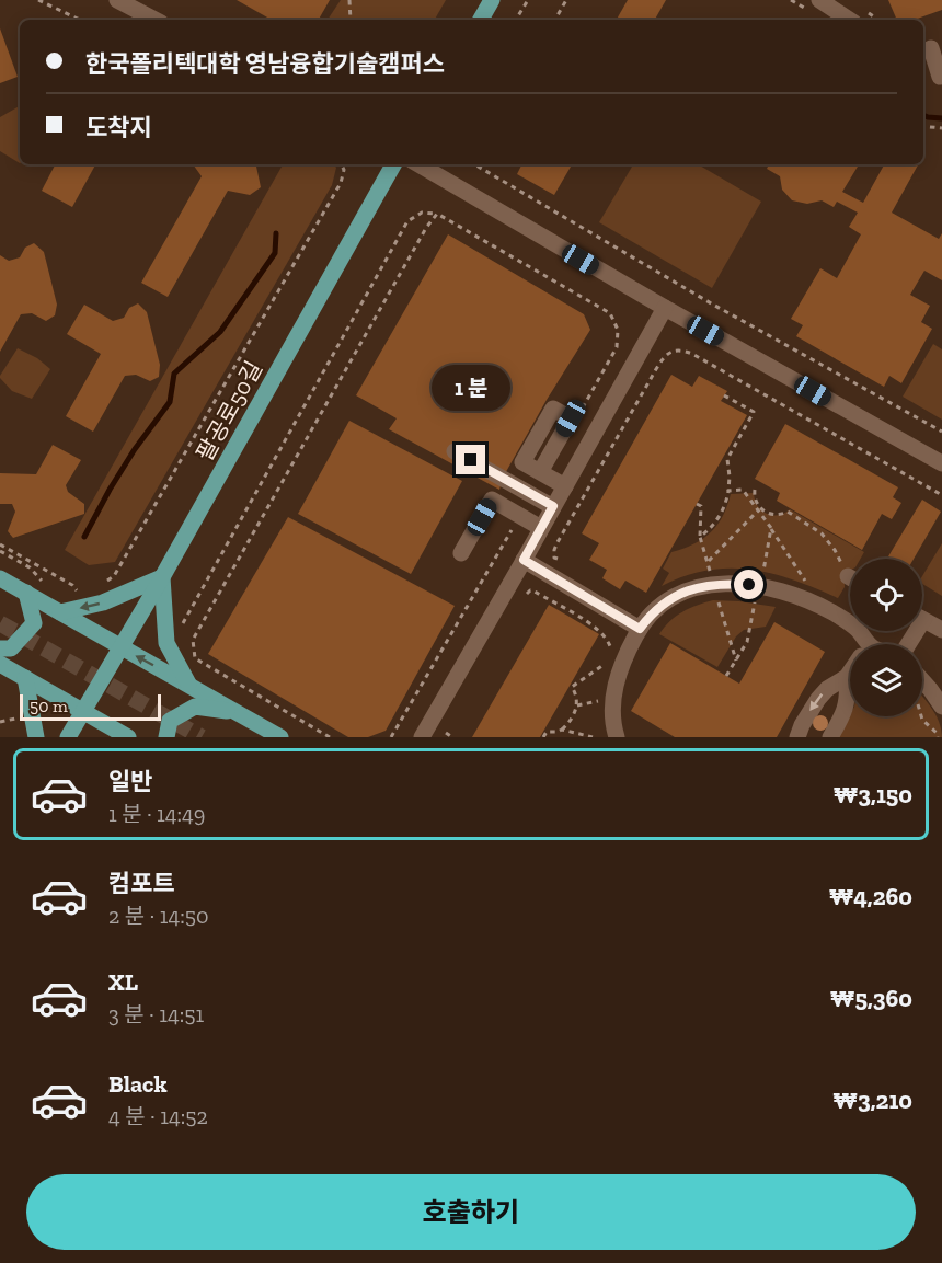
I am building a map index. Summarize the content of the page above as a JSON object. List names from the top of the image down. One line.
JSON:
{"streets":{"main road":["팔공로50길"]},"scale_bar":"50 m","page":{"banner":["한국폴리텍대학 영남융합기술캠퍼스","도착지"],"bubble":"1 분","scale":"50 m","list":[{"name":"일반","note":"1 분 · 14:49","value":"₩3,150"},{"name":"컴포트","note":"2 분 · 14:50","value":"₩4,260"},{"name":"XL","note":"3 분 · 14:51","value":"₩5,360"},{"name":"Black","note":"4 분 · 14:52","value":"₩3,210"}],"buttons":"호출하기"}}
